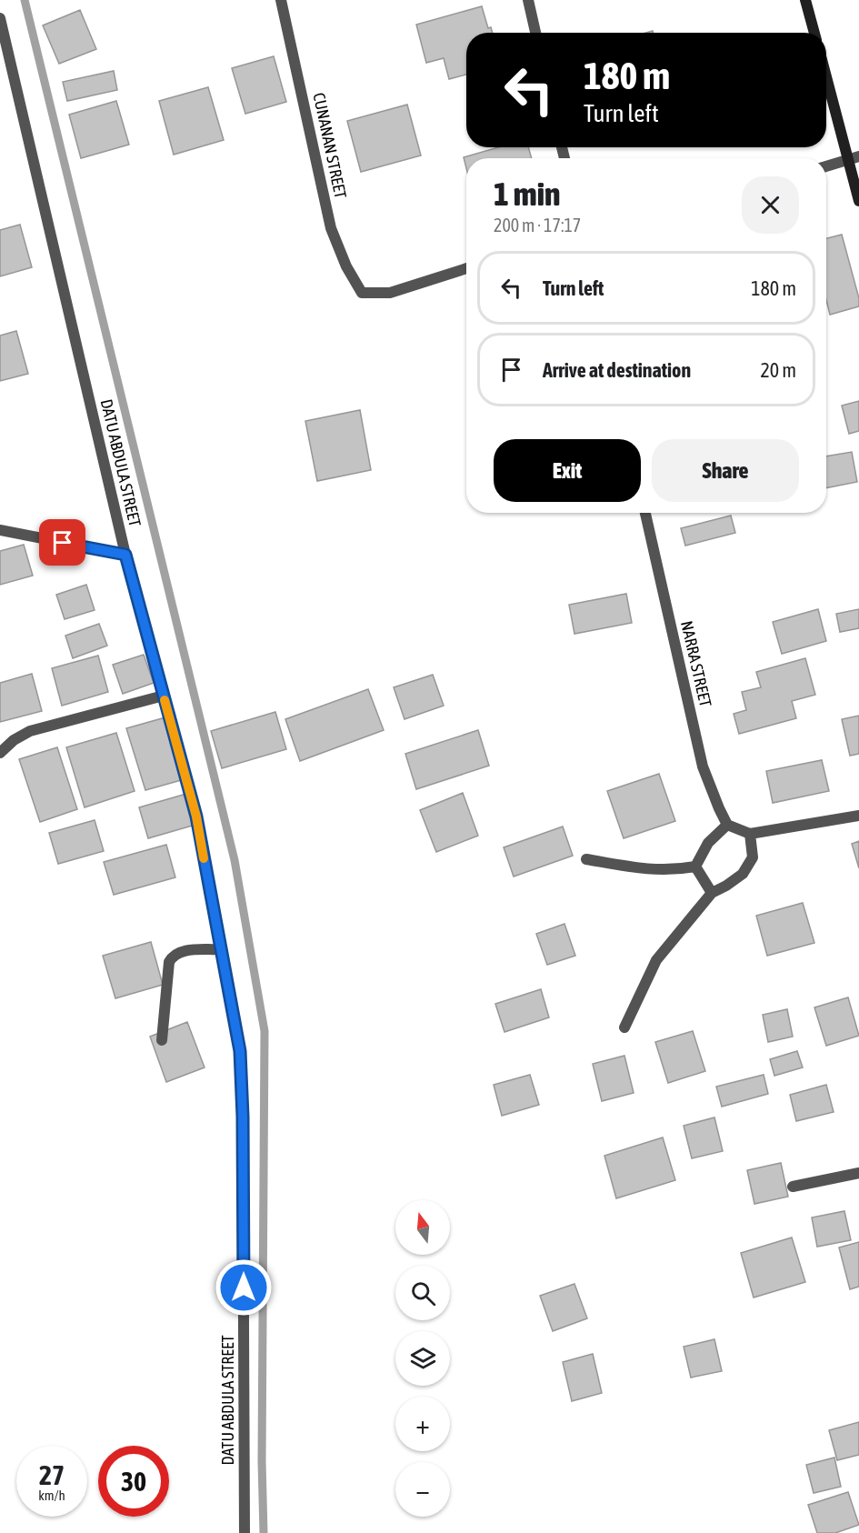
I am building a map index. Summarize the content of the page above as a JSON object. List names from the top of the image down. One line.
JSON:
{"streets":{"street":["CUNANAN STREET","DATU ABDULA STREET","NARRA STREET"]},"north":"top","page":{"turn":["180 m","Turn left"],"heading":["1 min","200 m · 17:17"],"list":[{"name":"Turn left","value":"180 m"},{"name":"Arrive at destination","value":"20 m"}],"buttons":["Exit","Share"],"map_buttons":["+","−"],"speed":"27 km/h","limit":"30"}}
